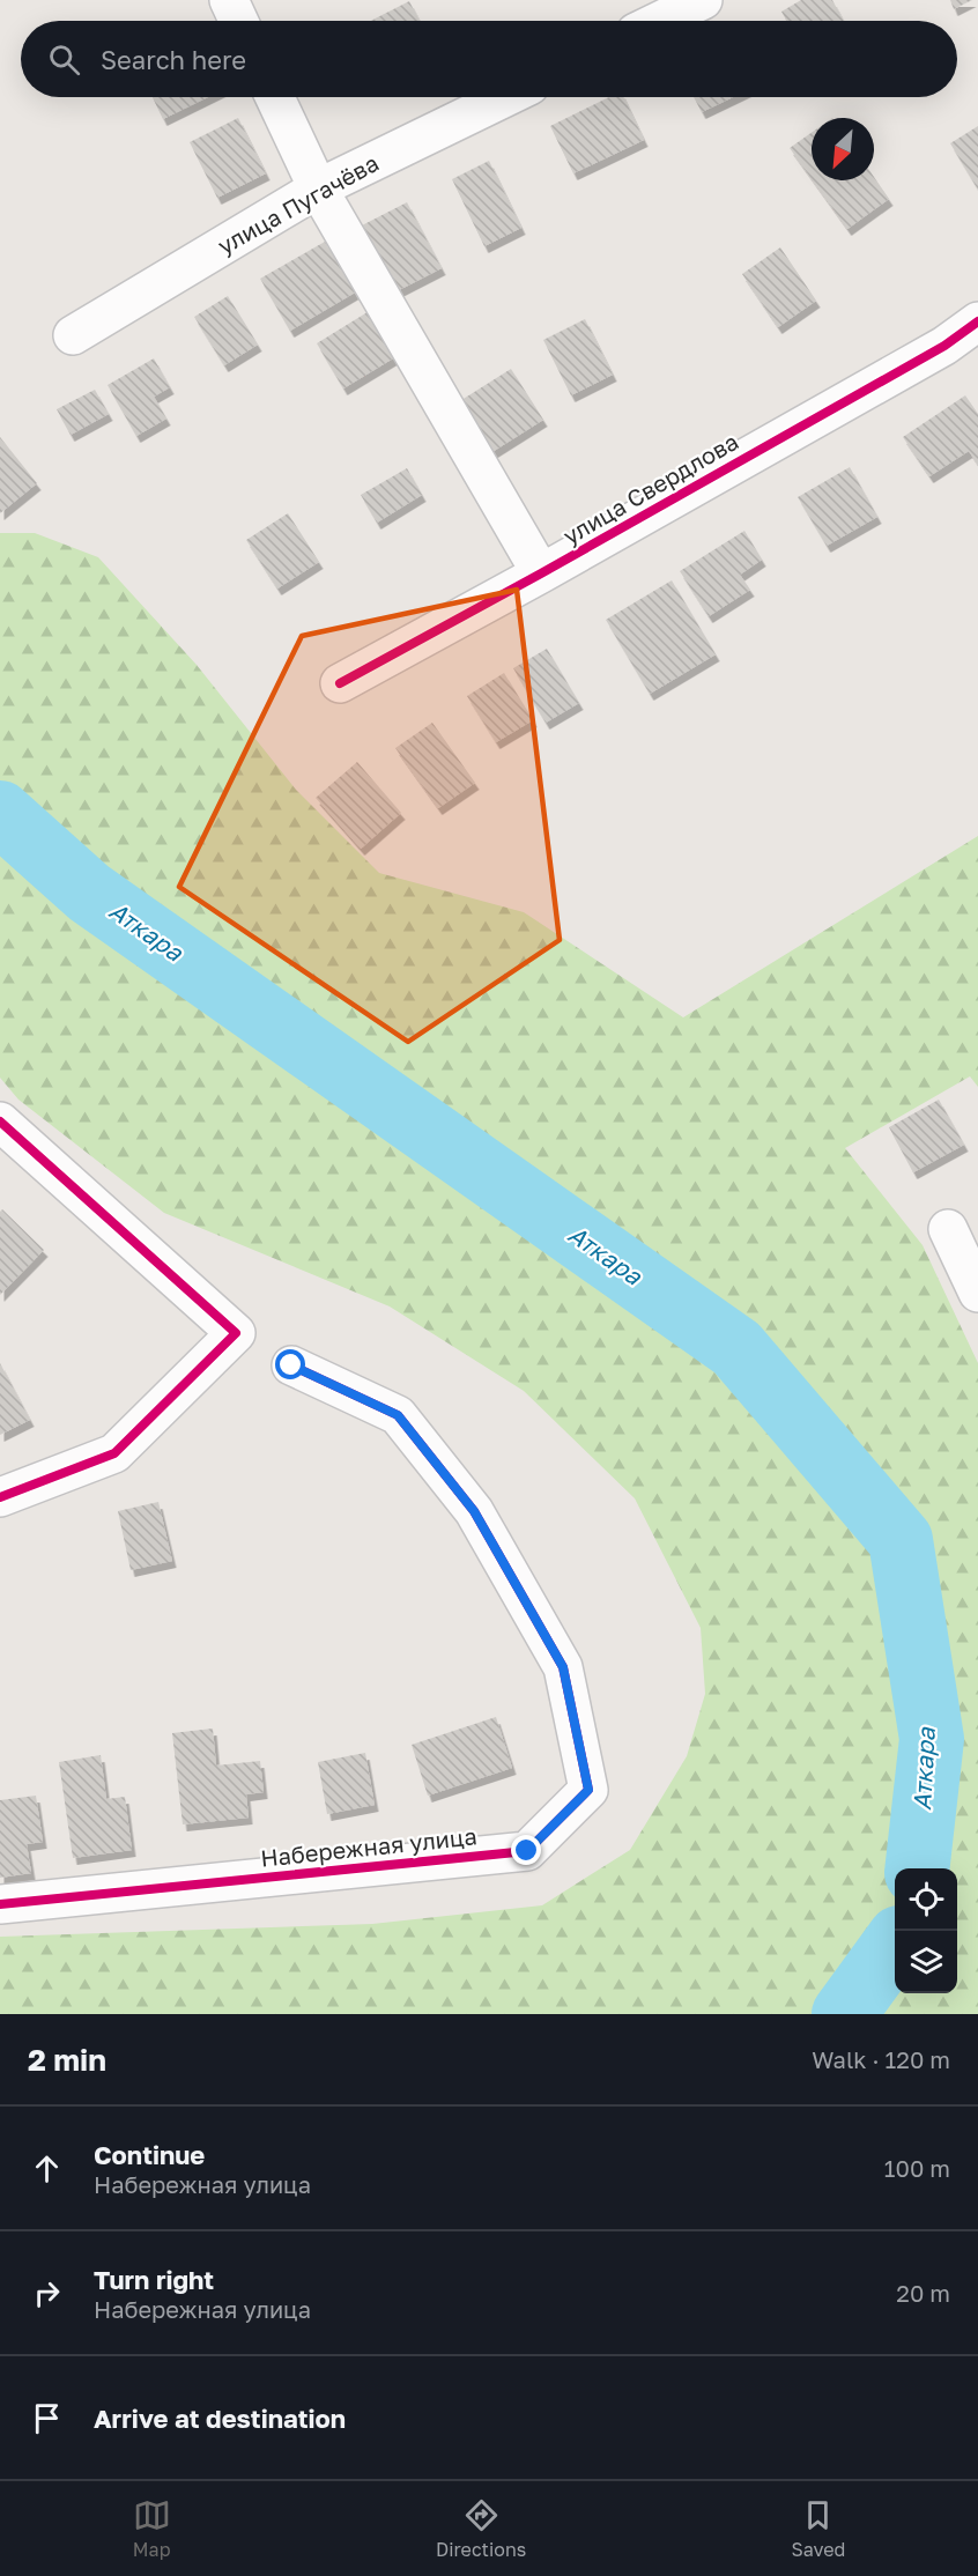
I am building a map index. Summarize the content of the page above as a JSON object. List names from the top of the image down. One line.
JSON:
{"streets":{"street":["улица Пугачёва","улица Свердлова","Набережная улица"]},"water":["Аткара"],"north":"bottom left","page":{"search":"Search here","heading":["2 min","Walk · 120 m"],"list":[["Continue","Набережная улица","100 m"],["Turn right","Набережная улица","20 m"],"Arrive at destination"],"nav":["Map","Directions","Saved"]}}
